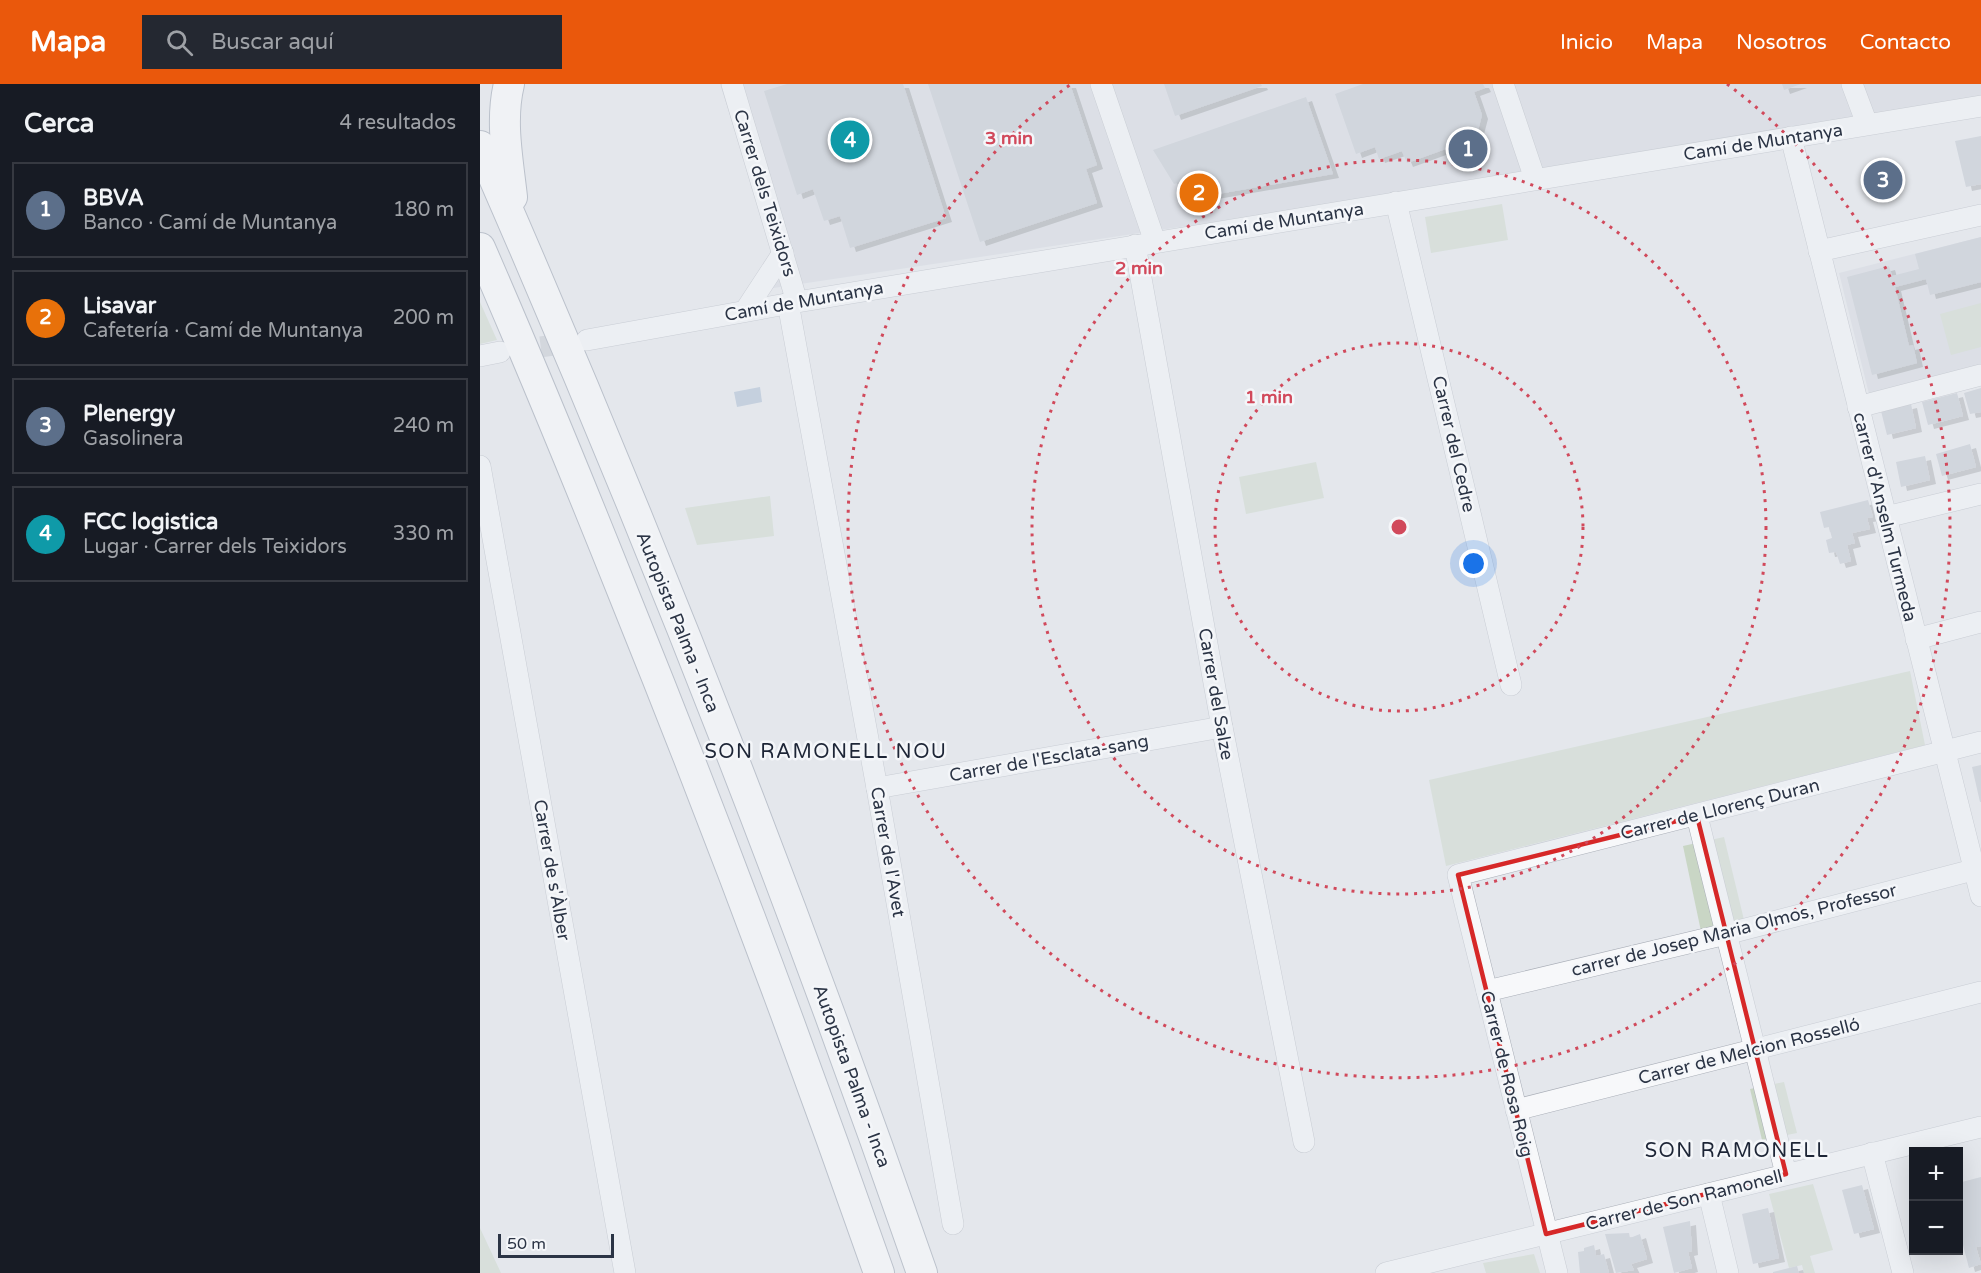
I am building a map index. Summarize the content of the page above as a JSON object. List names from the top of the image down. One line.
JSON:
{"streets":{"highway":["Autopista Palma - Inca"],"street":["Camí de Muntanya","Carrer dels Teixidors","Carrer del Cedre","carrer d'Anselm Turmeda","Carrer del Salze","Carrer de l'Esclata-sang","Carrer de Llorenç Duran","Carrer de l'Avet","Carrer de s'Àlber","carrer de Josep Maria Olmos, Professor","Carrer de Melcion Rosselló","Carrer de Rosa Roig","Carrer de Son Ramonell"]},"crossings":[["Camí de Muntanya","Carrer dels Teixidors"],["Camí de Muntanya","Carrer del Cedre"],["Camí de Muntanya","carrer d'Anselm Turmeda"],["Camí de Muntanya","Carrer del Salze"],["Camí de Muntanya","Carrer de l'Avet"],["Carrer dels Teixidors","Carrer de l'Avet"],["carrer d'Anselm Turmeda","Carrer de Llorenç Duran"],["carrer d'Anselm Turmeda","carrer de Josep Maria Olmos, Professor"],["Carrer del Salze","Carrer de l'Esclata-sang"],["Carrer de l'Esclata-sang","Carrer de l'Avet"],["Carrer de Llorenç Duran","Carrer de Rosa Roig"],["carrer de Josep Maria Olmos, Professor","Carrer de Rosa Roig"],["Carrer de Melcion Rosselló","Carrer de Rosa Roig"],["Carrer de Rosa Roig","Carrer de Son Ramonell"]],"districts":["SON RAMONELL NOU","SON RAMONELL"],"scale_bar":"50 m","page":{"header":"Mapa","search":"Buscar aquí","nav":["Inicio","Mapa","Nosotros","Contacto"],"heading":["Cerca","4 resultados"],"pins":["4","1","3","2"],"list":[{"mark":"1","name":"BBVA","note":"Banco · Camí de Muntanya","value":"180 m"},{"mark":"2","name":"Lisavar","note":"Cafetería · Camí de Muntanya","value":"200 m"},{"mark":"3","name":"Plenergy","note":"Gasolinera","value":"240 m"},{"mark":"4","name":"FCC logistica","note":"Lugar · Carrer dels Teixidors","value":"330 m"}],"map_buttons":["+","−"],"scale":"50 m"},"rings":["3 min","2 min","1 min"]}
